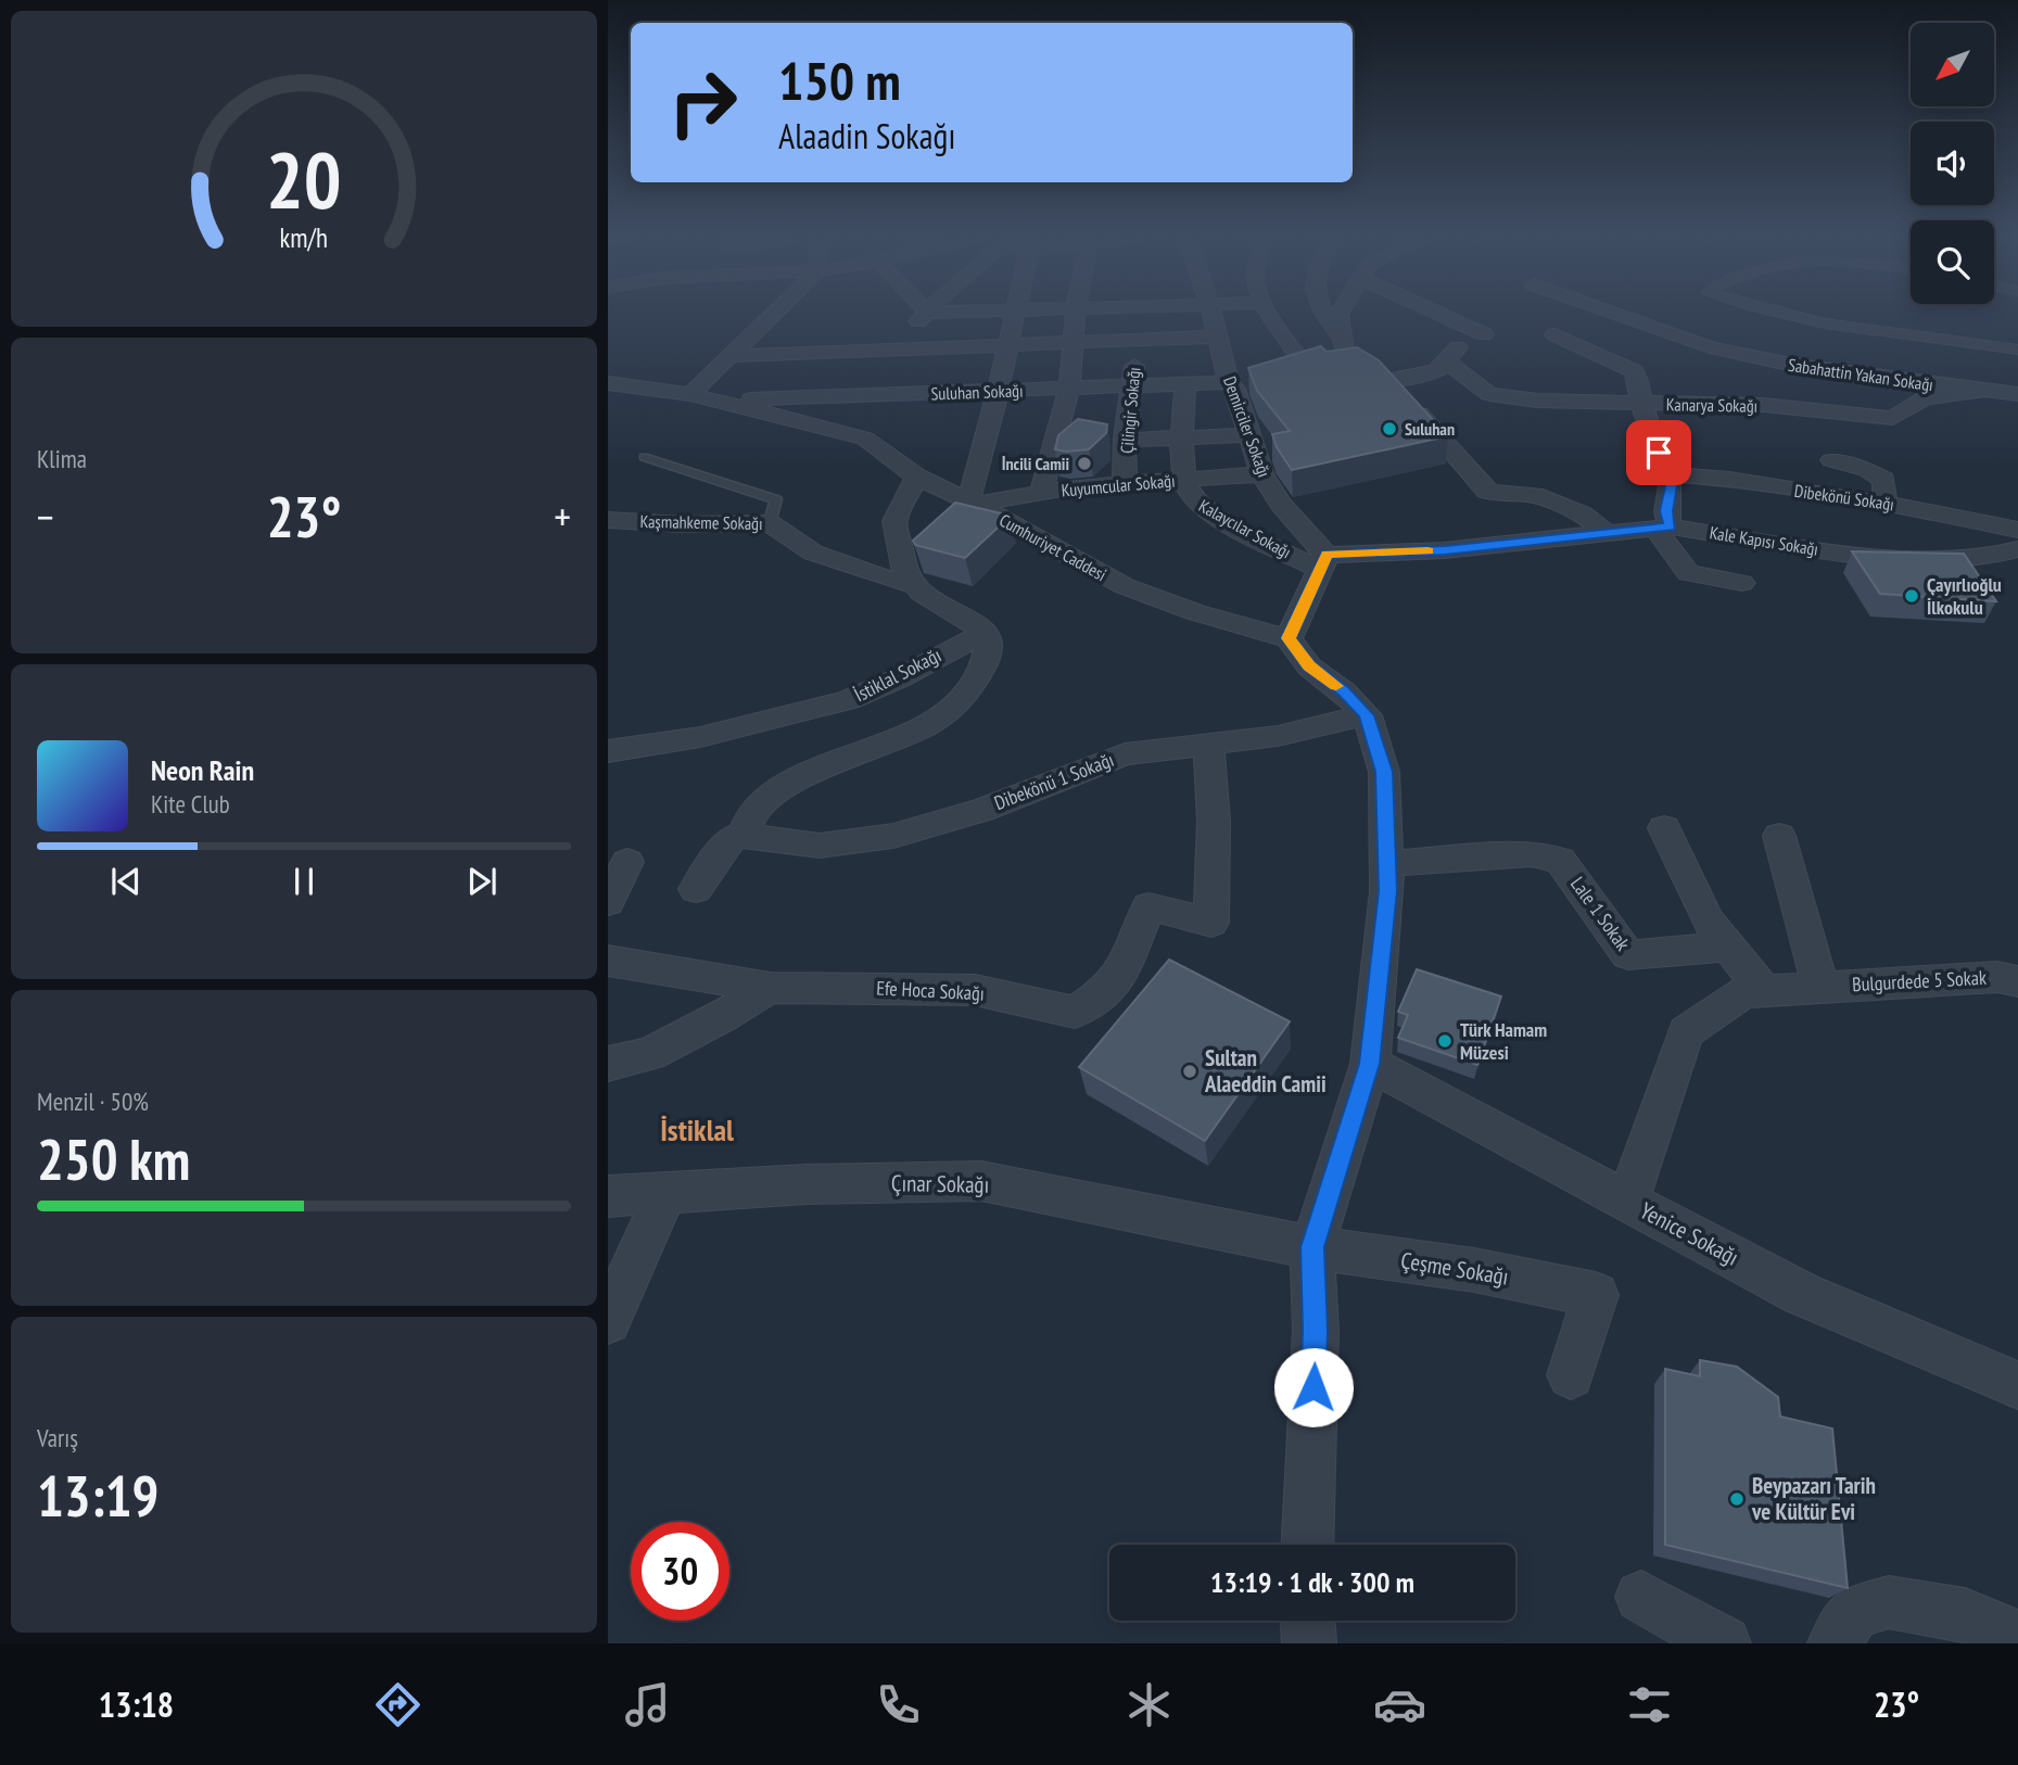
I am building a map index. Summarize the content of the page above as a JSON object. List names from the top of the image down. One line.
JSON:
{"streets":{"street":["Sabahattin Yakan Sokağı","Suluhan Sokağı","Kanarya Sokağı","Çilingir Sokağı","Demirciler Sokağı","Kuyumcular Sokağı","Dibekönü Sokağı","Kaşmahkeme Sokağı","Kalaycılar Sokağı","Kale Kapısı Sokağı","Cumhuriyet Caddesi","İstiklal Sokağı","Dibekönü 1 Sokağı","Lale 1 Sokak","Bulgurdede 5 Sokak","Efe Hoca Sokağı","Çınar Sokağı","Yenice Sokağı","Çeşme Sokağı"]},"crossings":[["Sabahattin Yakan Sokağı","Kanarya Sokağı"],["Suluhan Sokağı","Çilingir Sokağı"],["Suluhan Sokağı","Demirciler Sokağı"],["Suluhan Sokağı","Kalaycılar Sokağı"],["Suluhan Sokağı","Cumhuriyet Caddesi"],["Çilingir Sokağı","Kuyumcular Sokağı"],["Demirciler Sokağı","Kuyumcular Sokağı"],["Demirciler Sokağı","Kalaycılar Sokağı"],["Demirciler Sokağı","Kale Kapısı Sokağı"],["Kuyumcular Sokağı","Kalaycılar Sokağı"],["Kuyumcular Sokağı","Cumhuriyet Caddesi"],["Kalaycılar Sokağı","Kale Kapısı Sokağı"],["Dibekönü 1 Sokağı","Efe Hoca Sokağı"],["Bulgurdede 5 Sokak","Yenice Sokağı"],["Çınar Sokağı","Çeşme Sokağı"]],"districts":["İstiklal"],"places":["Suluhan","İncili Camii","Çayırlıoğlu İlkokulu","Türk Hamam Müzesi","Sultan Alaeddin Camii","Beypazarı Tarih ve Kültür Evi"],"north":"bottom left","page":{"turn":["150 m","Alaadin Sokağı"],"tile":["Klima",["Menzil · 50%","250 km"],["Varış","13:19"]],"heat":["−","23°","+"],"song":["Neon Rain","Kite Club"],"limit":"30","trip":"13:19 · 1 dk · 300 m","tabs":["13:18","23°"],"gauge":["20","km/h"]}}
